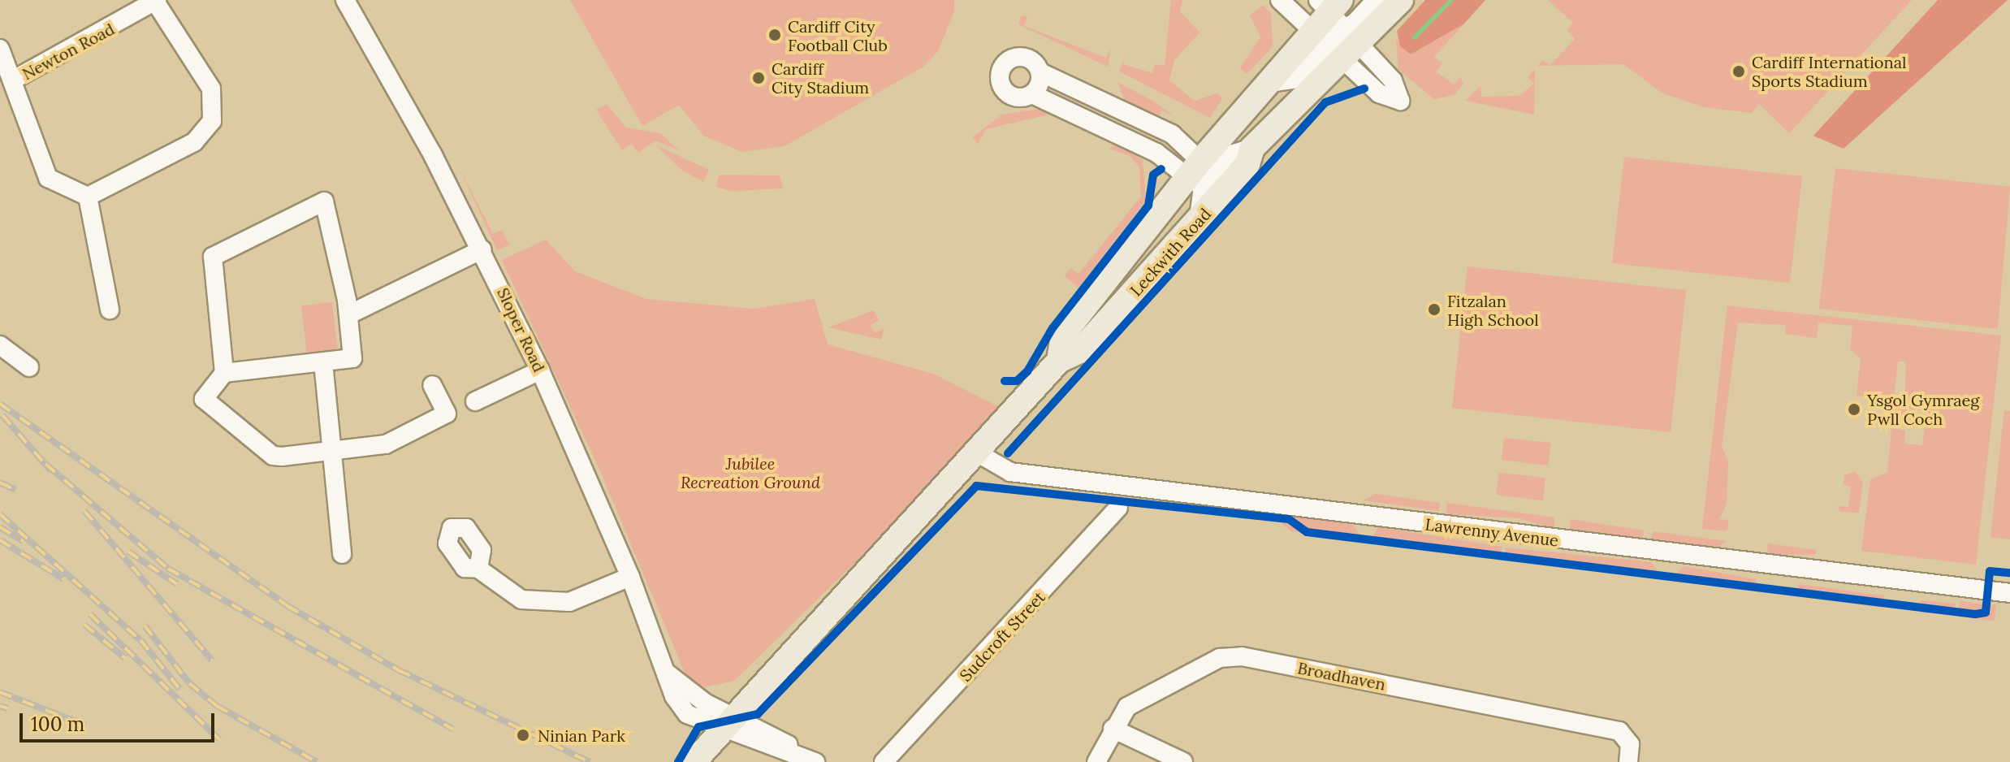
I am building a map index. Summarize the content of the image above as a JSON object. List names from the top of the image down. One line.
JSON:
{"streets":{"main road":["Leckwith Road"],"street":["Newton Road","Sloper Road","Lawrenny Avenue","Sudcroft Street","Broadhaven"]},"crossings":[["Leckwith Road","Sloper Road"],["Leckwith Road","Lawrenny Avenue"]],"parks":["Jubilee Recreation Ground"],"places":["Cardiff City Football Club","Cardiff International Sports Stadium","Cardiff City Stadium","Fitzalan High School","Ysgol Gymraeg Pwll Coch","Ninian Park"],"scale_bar":"100 m"}
